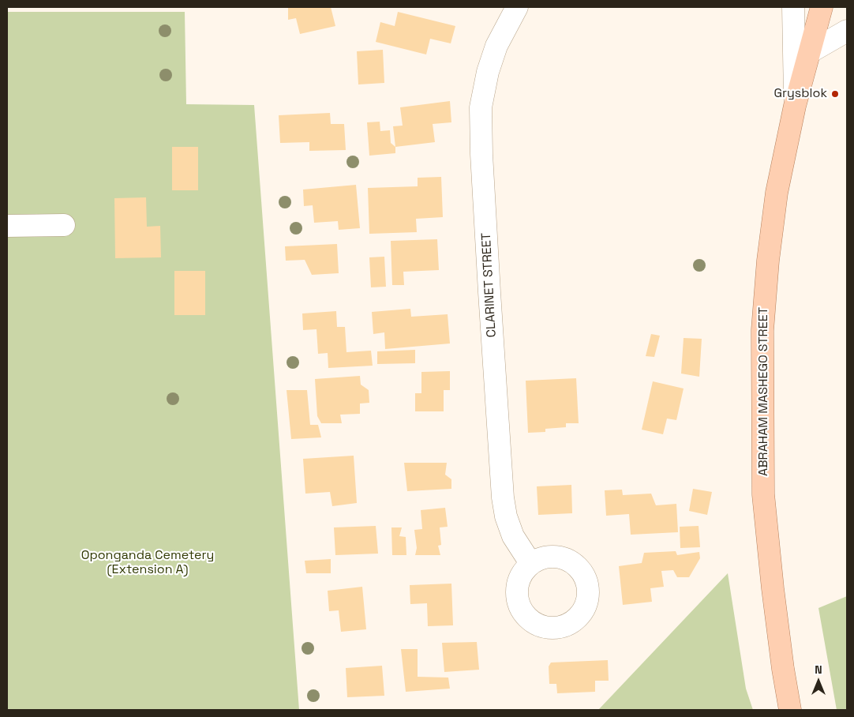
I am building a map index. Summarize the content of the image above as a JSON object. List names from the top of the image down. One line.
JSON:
{"streets":{"main road":["ABRAHAM MASHEGO STREET"],"street":["CLARINET STREET"]},"parks":["Oponganda Cemetery (Extension A)"],"places":["Grysblok"],"north":"top"}
